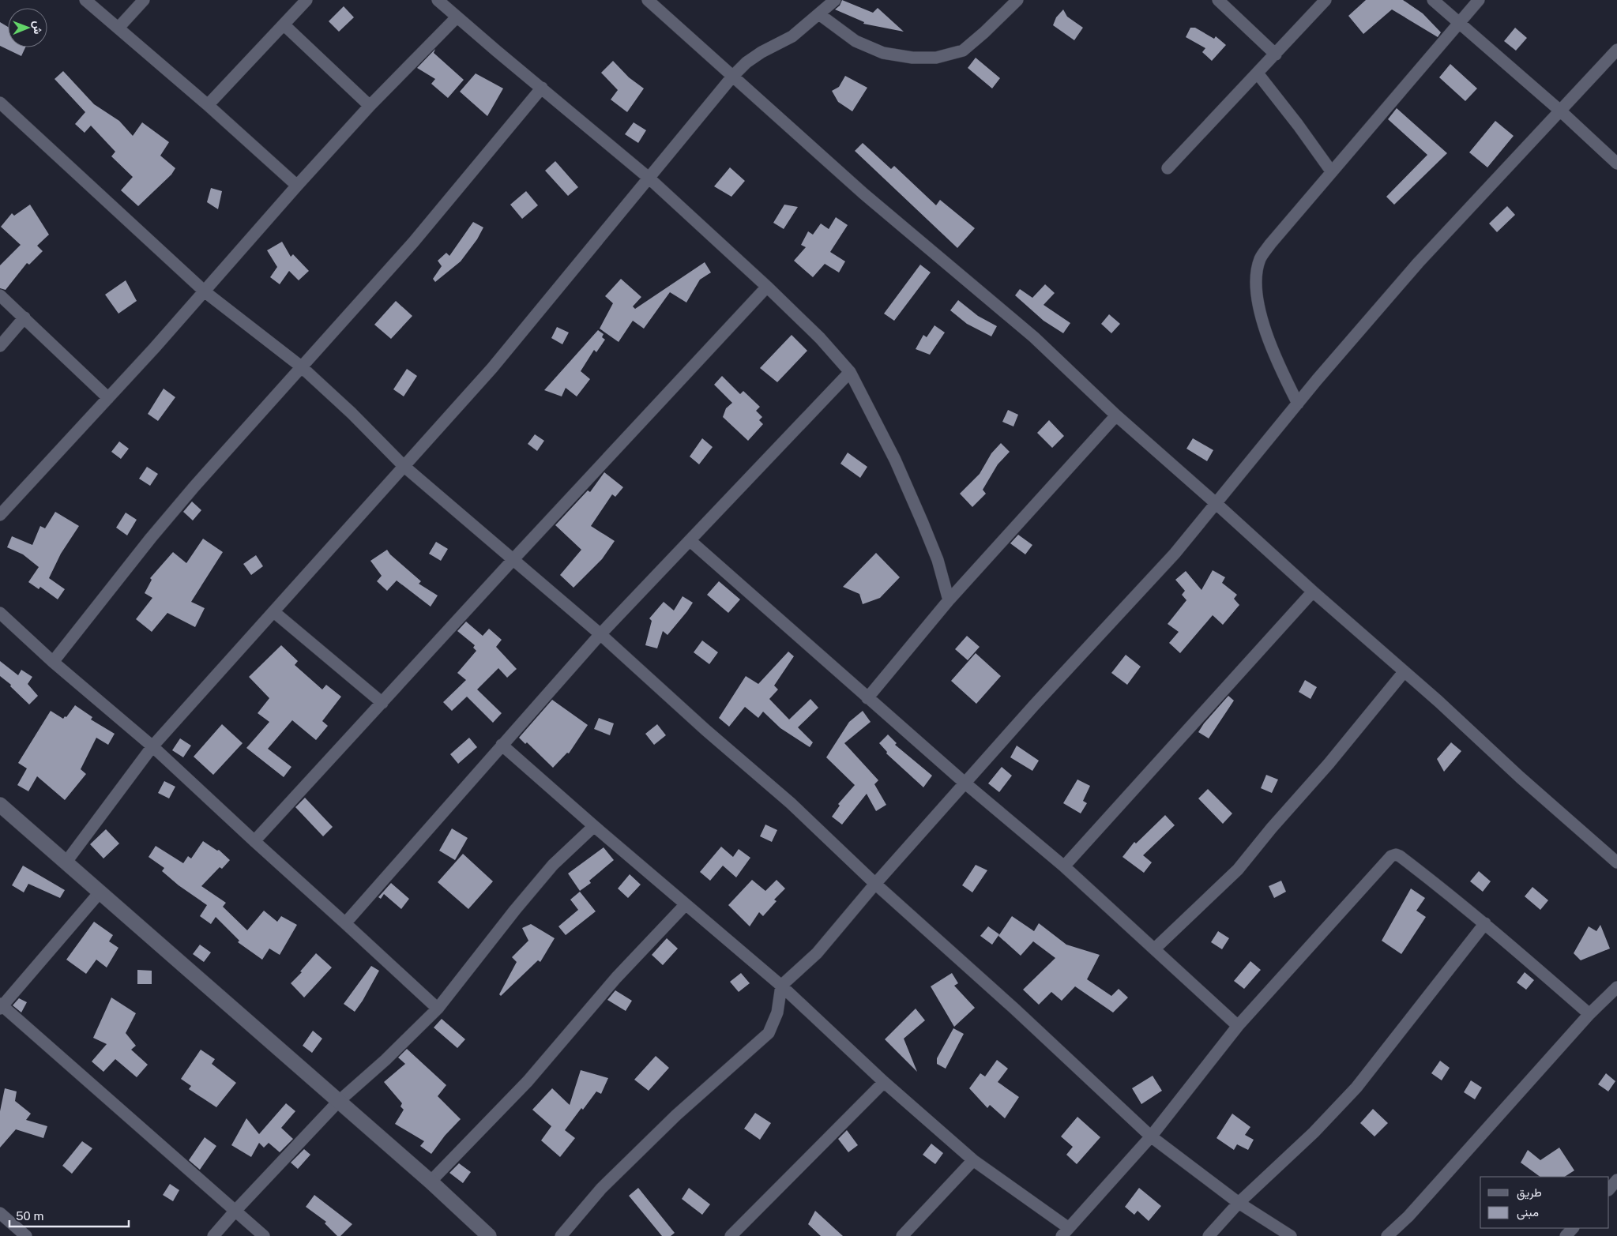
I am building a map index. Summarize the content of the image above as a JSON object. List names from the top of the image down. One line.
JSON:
{"legend":["طريق","مبنى"],"scale_bar":"50 m","north":"right"}
